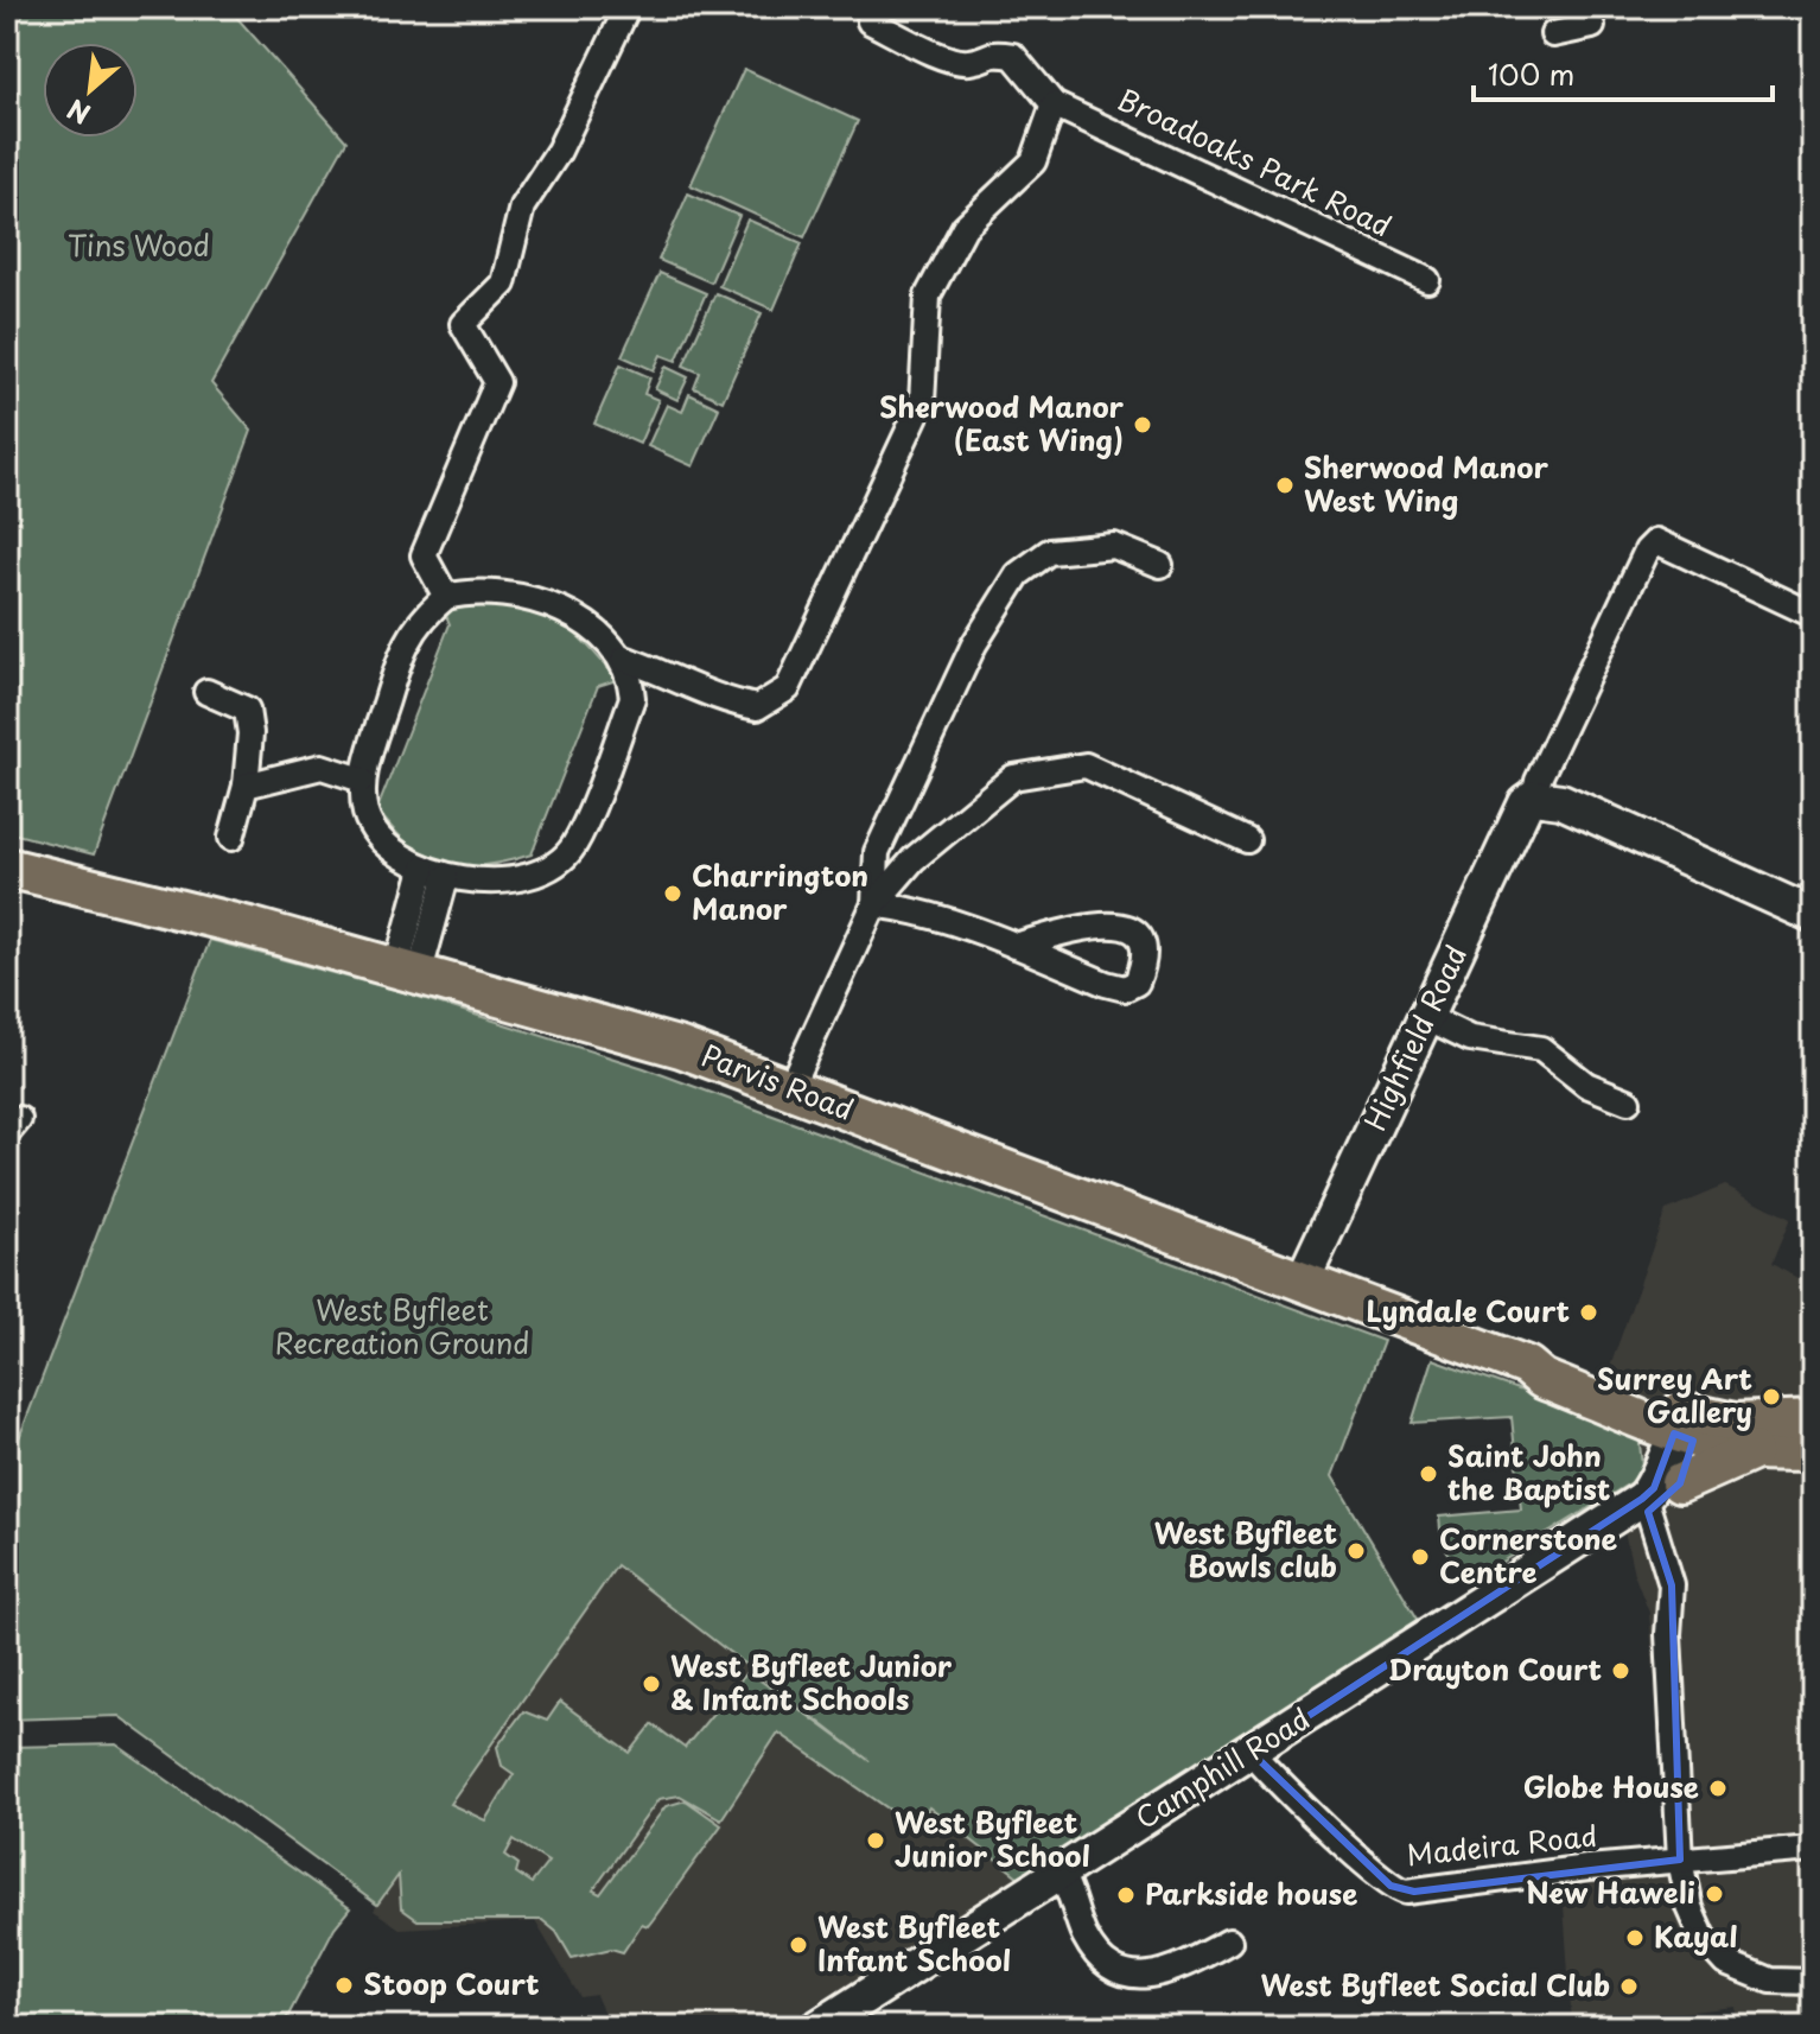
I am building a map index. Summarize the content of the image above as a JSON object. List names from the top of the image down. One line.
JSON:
{"streets":{"main road":["Parvis Road"],"street":["Broadoaks Park Road","Highfield Road","Camphill Road","Madeira Road"]},"crossings":[["Highfield Road","Parvis Road"],["Parvis Road","Camphill Road"],["Camphill Road","Madeira Road"]],"parks":["Tins Wood","West Byfleet Recreation Ground"],"places":["Sherwood Manor (East Wing)","Sherwood Manor West Wing","Charrington Manor","Lyndale Court","Surrey Art Gallery","Saint John the Baptist","West Byfleet Bowls club","Cornerstone Centre","Drayton Court","West Byfleet Junior & Infant Schools","Globe House","West Byfleet Junior School","New Haweli","Parkside house","Kayal","West Byfleet Infant School","Stoop Court","West Byfleet Social Club"],"scale_bar":"100 m","north":"bottom left"}
